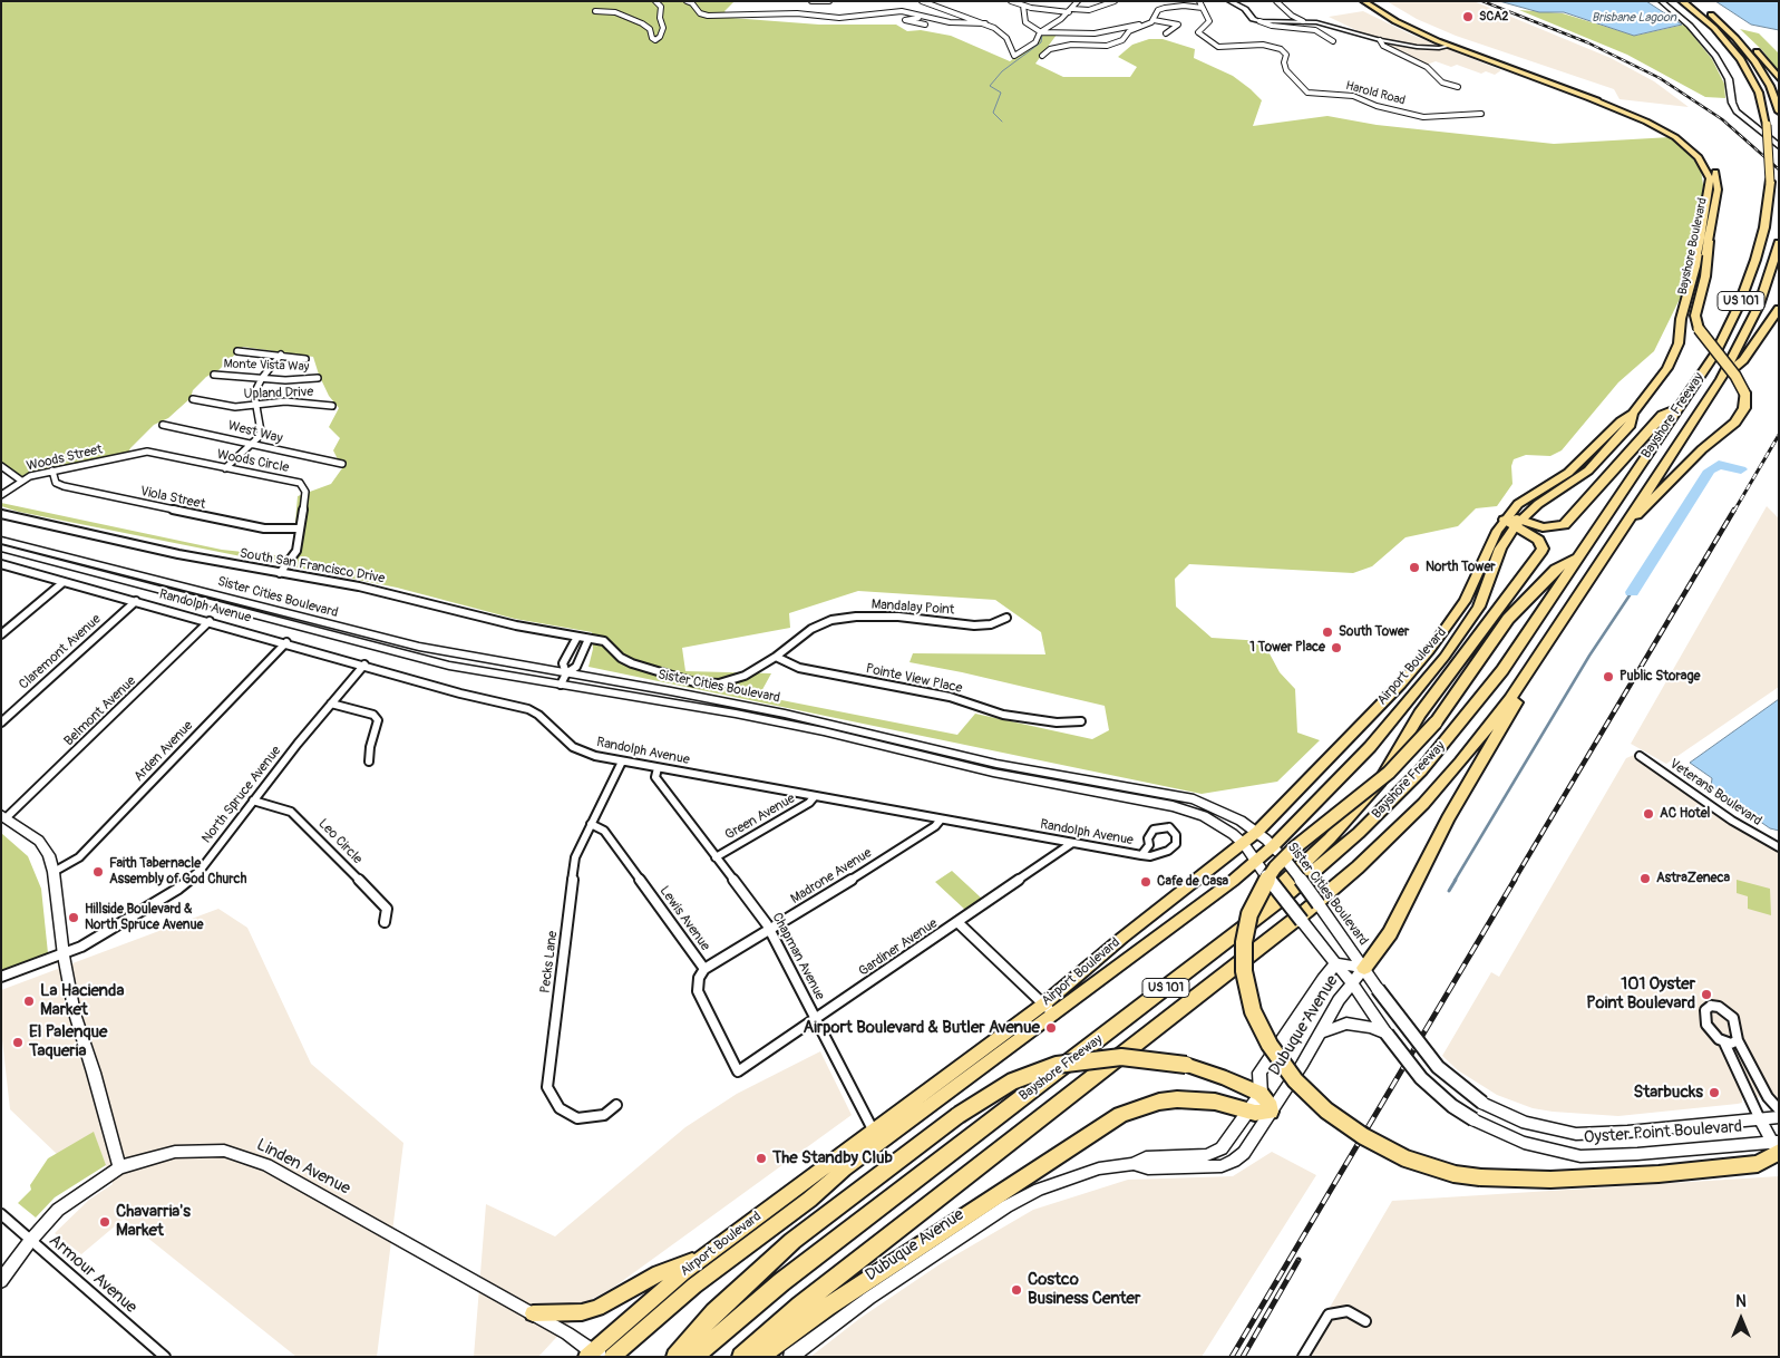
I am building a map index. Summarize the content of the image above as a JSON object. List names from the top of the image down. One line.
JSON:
{"streets":{"highway":["US 101","Bayshore Freeway"],"main road":["Bayshore Boulevard","Sister Cities Boulevard","Airport Boulevard","Dubuque Avenue","Oyster Point Boulevard","Linden Avenue"],"street":["Harold Road","Monte Vista Way","Upland Drive","West Way","Woods Street","Woods Circle","Viola Street","South San Francisco Drive","Randolph Avenue","Mandalay Point","Claremont Avenue","Pointe View Place","Belmont Avenue","Arden Avenue","Veterans Boulevard","North Spruce Avenue","Green Avenue","Leo Circle","Madrone Avenue","Lewis Avenue","Gardiner Avenue","Chapman Avenue","Pecks Lane","Armour Avenue"]},"crossings":[["Bayshore Boulevard","Airport Boulevard"],["Woods Street","Woods Circle"],["Woods Street","Viola Street"],["Woods Circle","Viola Street"],["Woods Circle","South San Francisco Drive"],["South San Francisco Drive","Mandalay Point"],["Sister Cities Boulevard","Airport Boulevard"],["Sister Cities Boulevard","Dubuque Avenue"],["Sister Cities Boulevard","Oyster Point Boulevard"],["Randolph Avenue","Claremont Avenue"],["Randolph Avenue","Belmont Avenue"],["Randolph Avenue","Arden Avenue"],["Randolph Avenue","North Spruce Avenue"],["Randolph Avenue","Green Avenue"],["Randolph Avenue","Madrone Avenue"],["Randolph Avenue","Gardiner Avenue"],["Randolph Avenue","Chapman Avenue"],["Randolph Avenue","Pecks Lane"],["Mandalay Point","Pointe View Place"],["Airport Boulevard","Chapman Avenue"],["Airport Boulevard","Linden Avenue"],["North Spruce Avenue","Leo Circle"],["Green Avenue","Chapman Avenue"],["Madrone Avenue","Lewis Avenue"],["Madrone Avenue","Chapman Avenue"],["Lewis Avenue","Gardiner Avenue"],["Lewis Avenue","Pecks Lane"],["Gardiner Avenue","Chapman Avenue"],["Dubuque Avenue","Oyster Point Boulevard"],["Linden Avenue","Armour Avenue"]],"water":["Brisbane Lagoon"],"places":["SCA2","North Tower","South Tower","1 Tower Place","Public Storage","AC Hotel","Faith Tabernacle Assembly of God Church","AstraZeneca","Cafe de Casa","Hillside Boulevard & North Spruce Avenue","101 Oyster Point Boulevard","La Hacienda Market","Airport Boulevard & Butler Avenue","El Palenque Taqueria","Starbucks","The Standby Club","Chavarria's Market","Costco Business Center"],"north":"top"}
